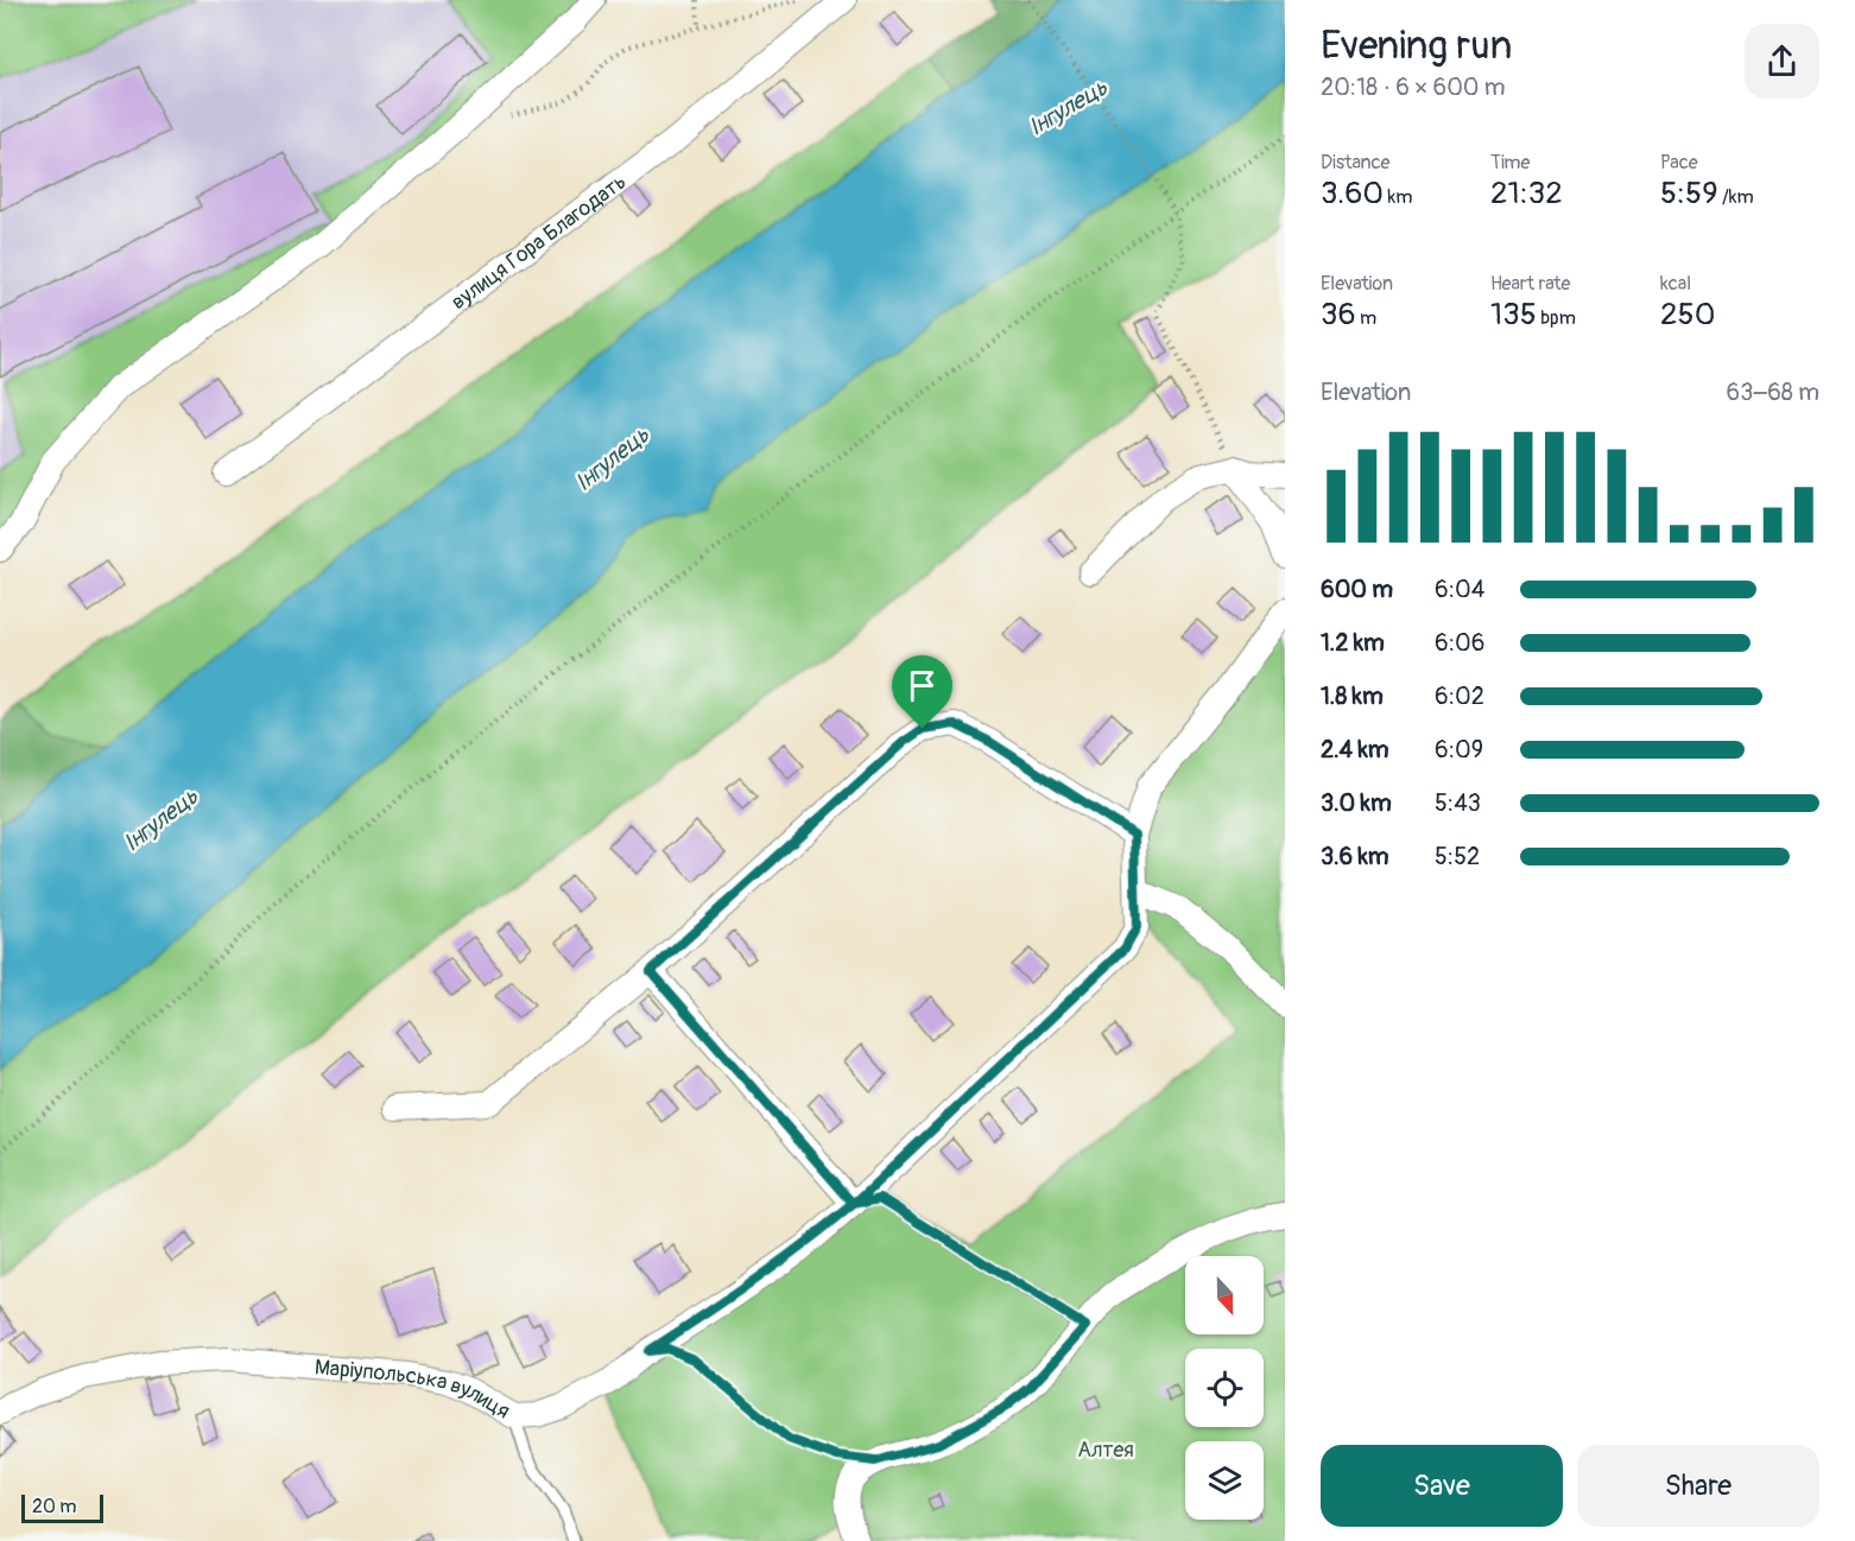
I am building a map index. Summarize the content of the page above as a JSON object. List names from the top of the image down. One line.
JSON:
{"streets":{"street":["вулиця Гора Благодать","Маріупольська вулиця"]},"water":["Інгулець"],"parks":["Алтея"],"scale_bar":"20 m","north":"bottom","page":{"heading":["Evening run","20:18 · 6 × 600 m"],"stats":[["Distance","3.60 km"],["Time","21:32"],["Pace","5:59 /km"],["Elevation","36 m"],["Heart rate","135 bpm"],["kcal","250"]],"chart":["Elevation","63–68 m"],"list":[{"name":"600 m","note":"6:04"},{"name":"1.2 km","note":"6:06"},{"name":"1.8 km","note":"6:02"},{"name":"2.4 km","note":"6:09"},{"name":"3.0 km","note":"5:43"},{"name":"3.6 km","note":"5:52"}],"buttons":["Save","Share"],"scale":"20 m"}}
